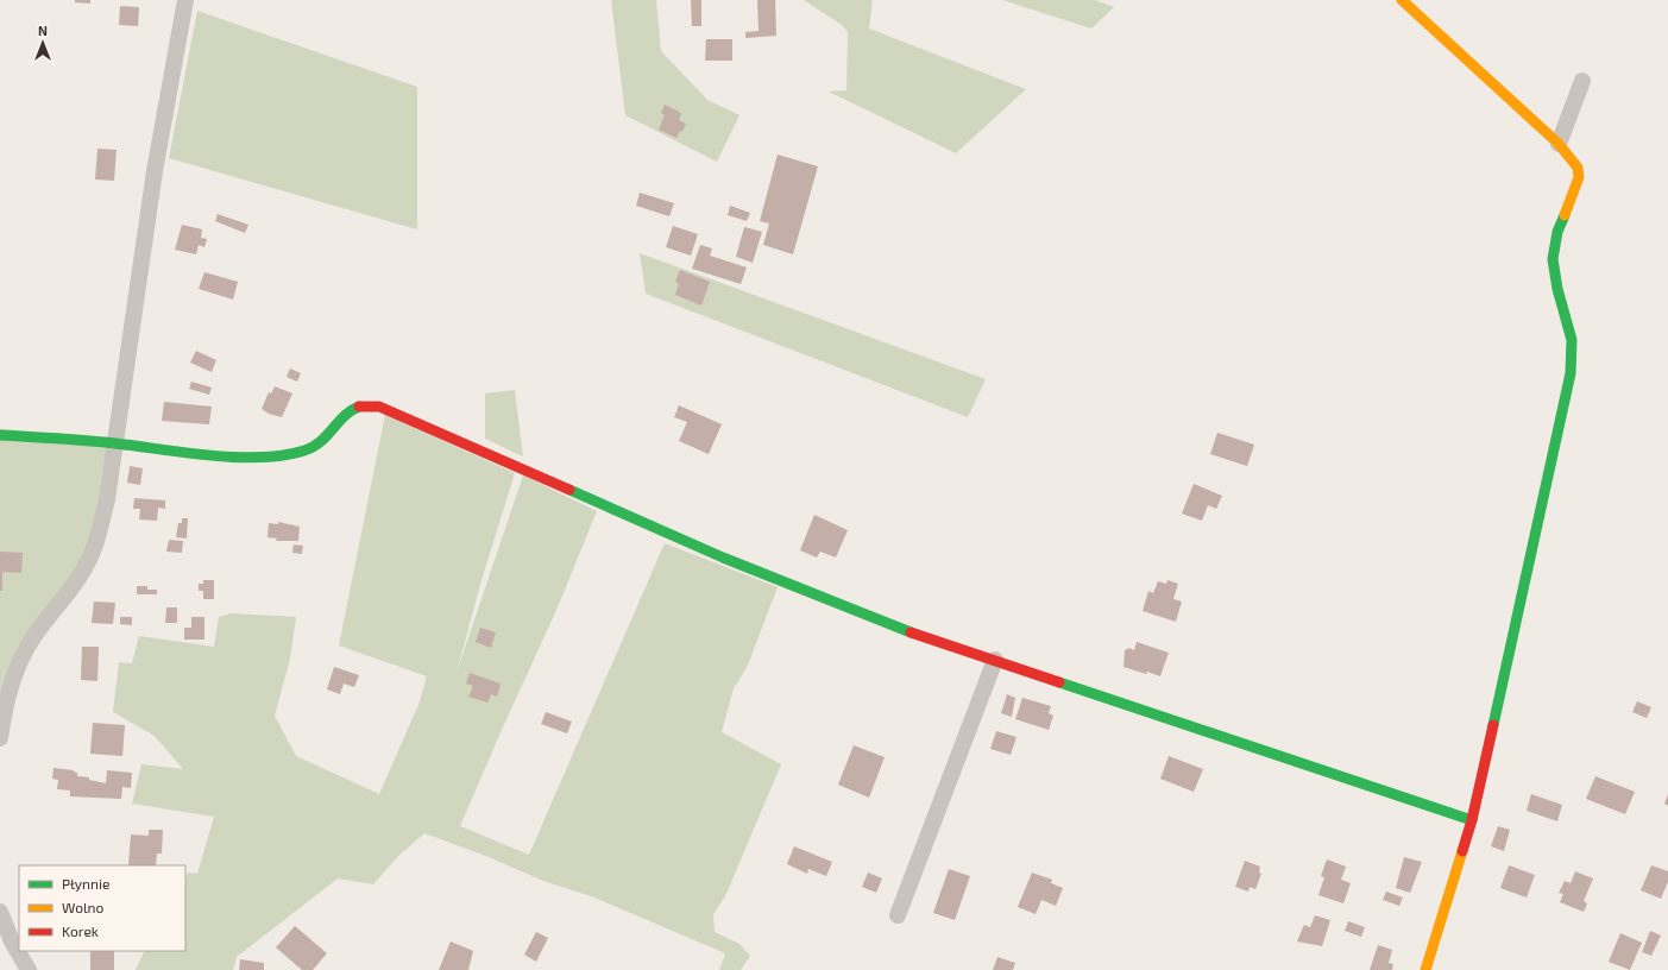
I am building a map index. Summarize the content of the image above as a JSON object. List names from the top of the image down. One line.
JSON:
{"legend":["Płynnie","Wolno","Korek"],"north":"top"}
